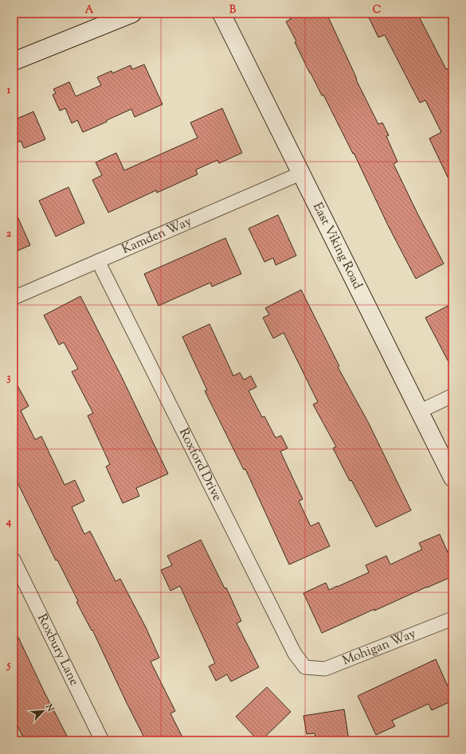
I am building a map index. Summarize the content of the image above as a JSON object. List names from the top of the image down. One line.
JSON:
{"streets":{"street":["Kamden Way","East Viking Road","Roxford Drive","Mohigan Way","Roxbury Lane"]},"crossings":[["Kamden Way","East Viking Road"],["Kamden Way","Roxford Drive"],["Roxford Drive","Mohigan Way"]],"north":"top right","grid":{"columns":["A","B","C"],"rows":["1","2","3","4","5"]}}
